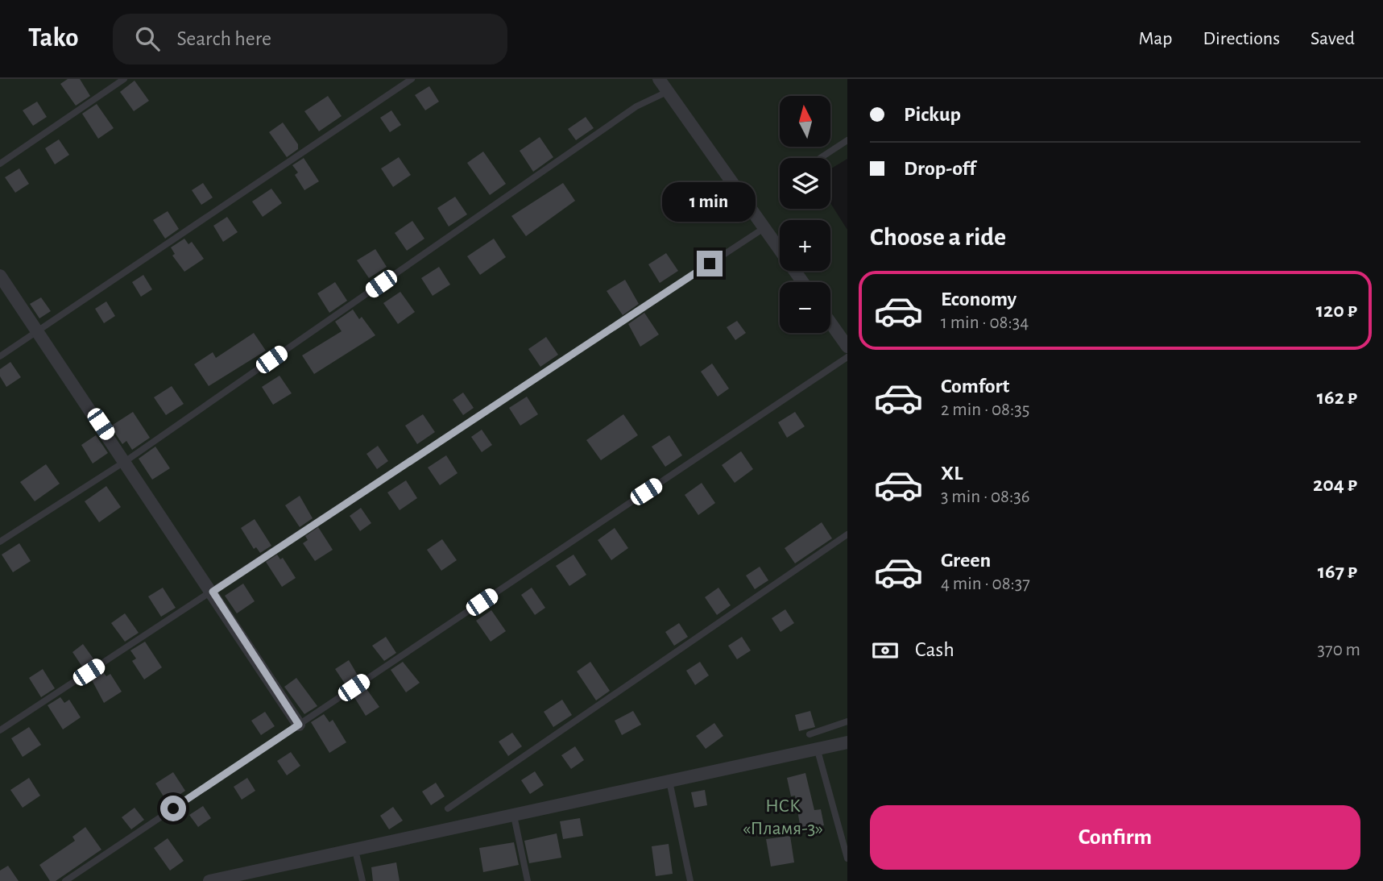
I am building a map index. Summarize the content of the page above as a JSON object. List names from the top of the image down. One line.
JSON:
{"parks":["НСК «Пламя-3»"],"north":"top","page":{"header":"Tako","search":"Search here","nav":["Map","Directions","Saved"],"banner":["Pickup","Drop-off"],"map_buttons":["+","−"],"bubble":"1 min","heading":"Choose a ride","list":[{"name":"Economy","note":"1 min · 08:34","value":"120 ₽"},{"name":"Comfort","note":"2 min · 08:35","value":"162 ₽"},{"name":"XL","note":"3 min · 08:36","value":"204 ₽"},{"name":"Green","note":"4 min · 08:37","value":"167 ₽"}],"pay":["Cash","370 m"],"buttons":"Confirm"}}
